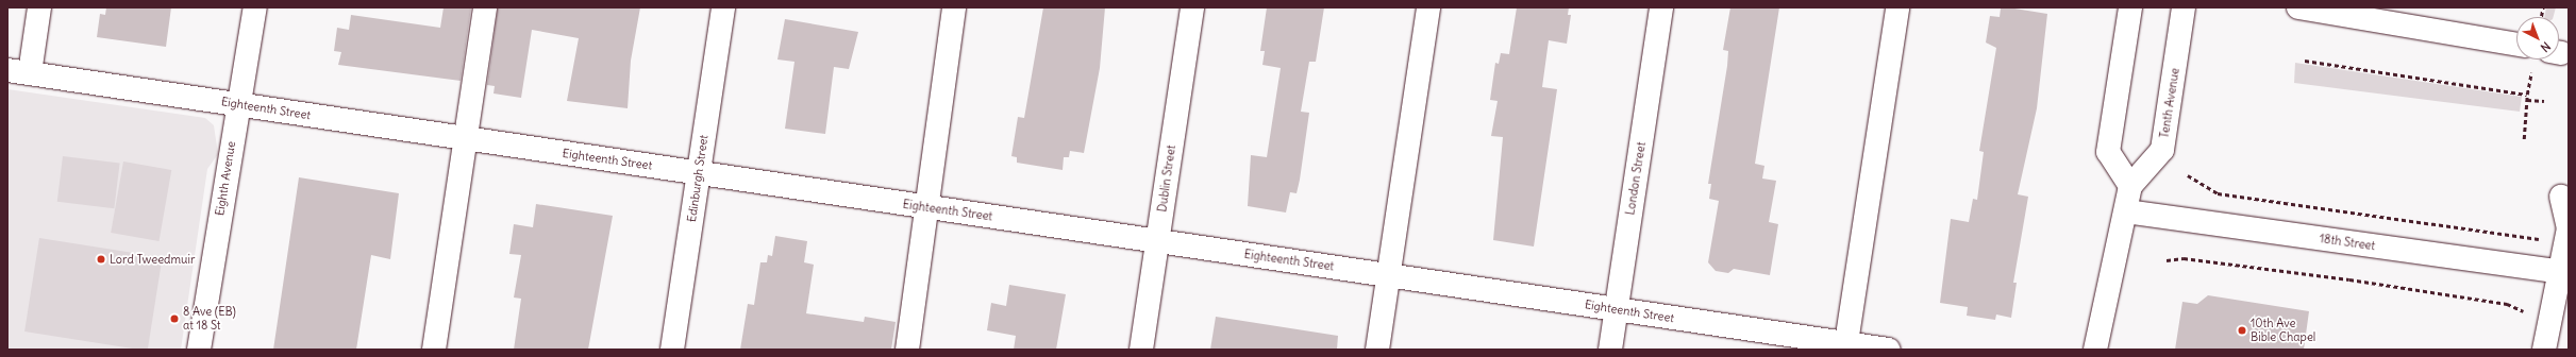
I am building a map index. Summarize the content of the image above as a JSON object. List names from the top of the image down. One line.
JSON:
{"streets":{"street":["Tenth Avenue","Eighteenth Street","Eighth Avenue","Edinburgh Street","Dublin Street","London Street","18th Street"]},"crossings":[["Eighteenth Street","Eighth Avenue"],["Eighteenth Street","Edinburgh Street"],["Eighteenth Street","Dublin Street"],["Eighteenth Street","London Street"]],"places":["Lord Tweedmuir","8 Ave (EB) at 18 St","10th Ave Bible Chapel"],"north":"bottom right"}
